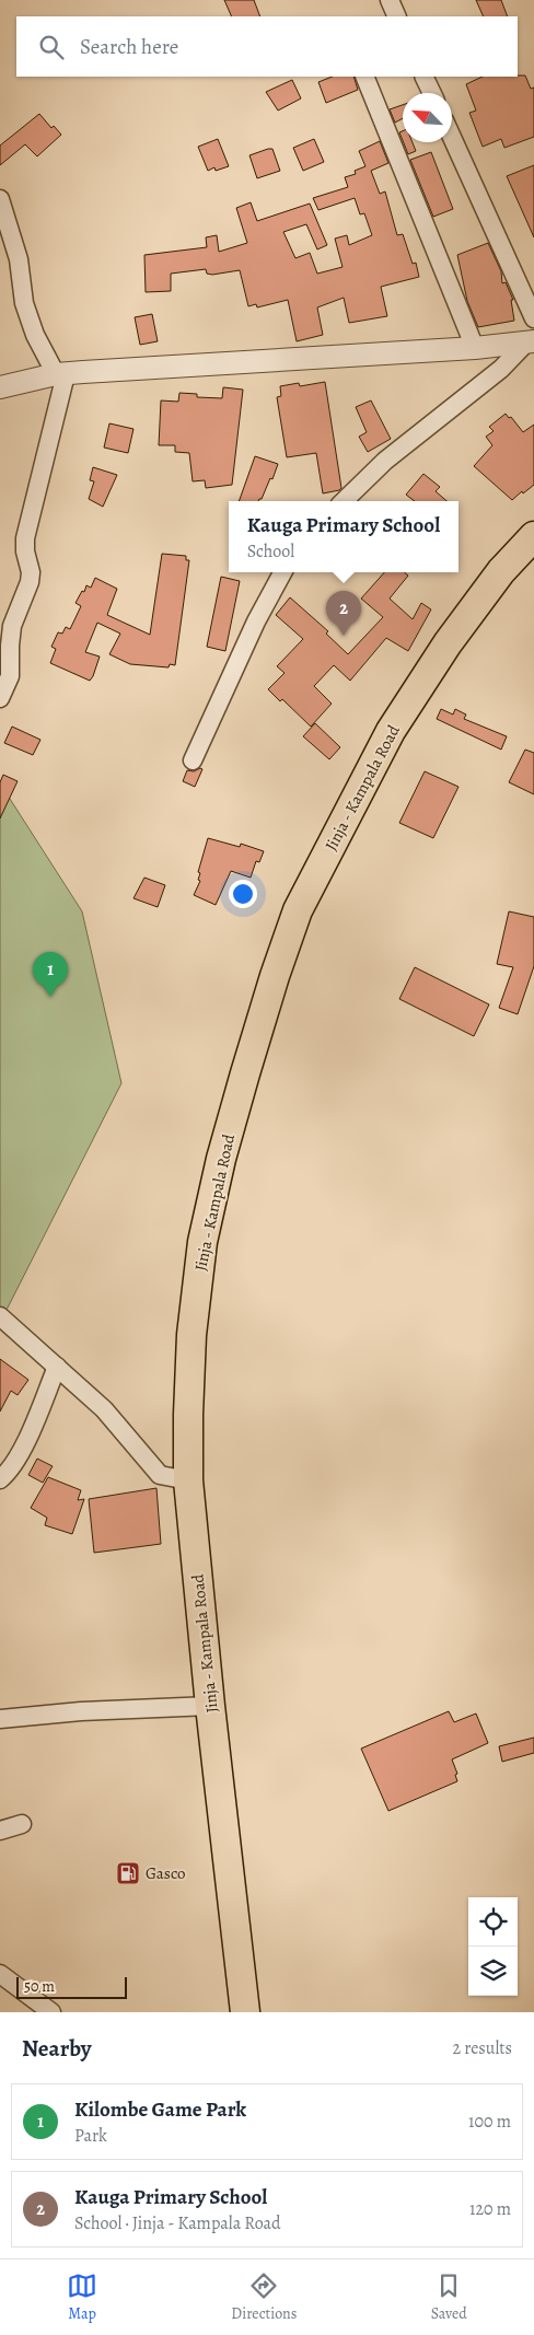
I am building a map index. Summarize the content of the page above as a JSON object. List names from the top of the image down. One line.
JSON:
{"streets":{"highway":["Jinja - Kampala Road"]},"places":{"fuel station":["Gasco"]},"scale_bar":"50 m","north":"top left","page":{"search":"Search here","popup":["Kauga Primary School","School"],"pins":["2","1"],"scale":"50 m","heading":["Nearby","2 results"],"list":[{"mark":"1","name":"Kilombe Game Park","note":"Park","value":"100 m"},{"mark":"2","name":"Kauga Primary School","note":"School · Jinja - Kampala Road","value":"120 m"}],"nav":["Map","Directions","Saved"]}}
